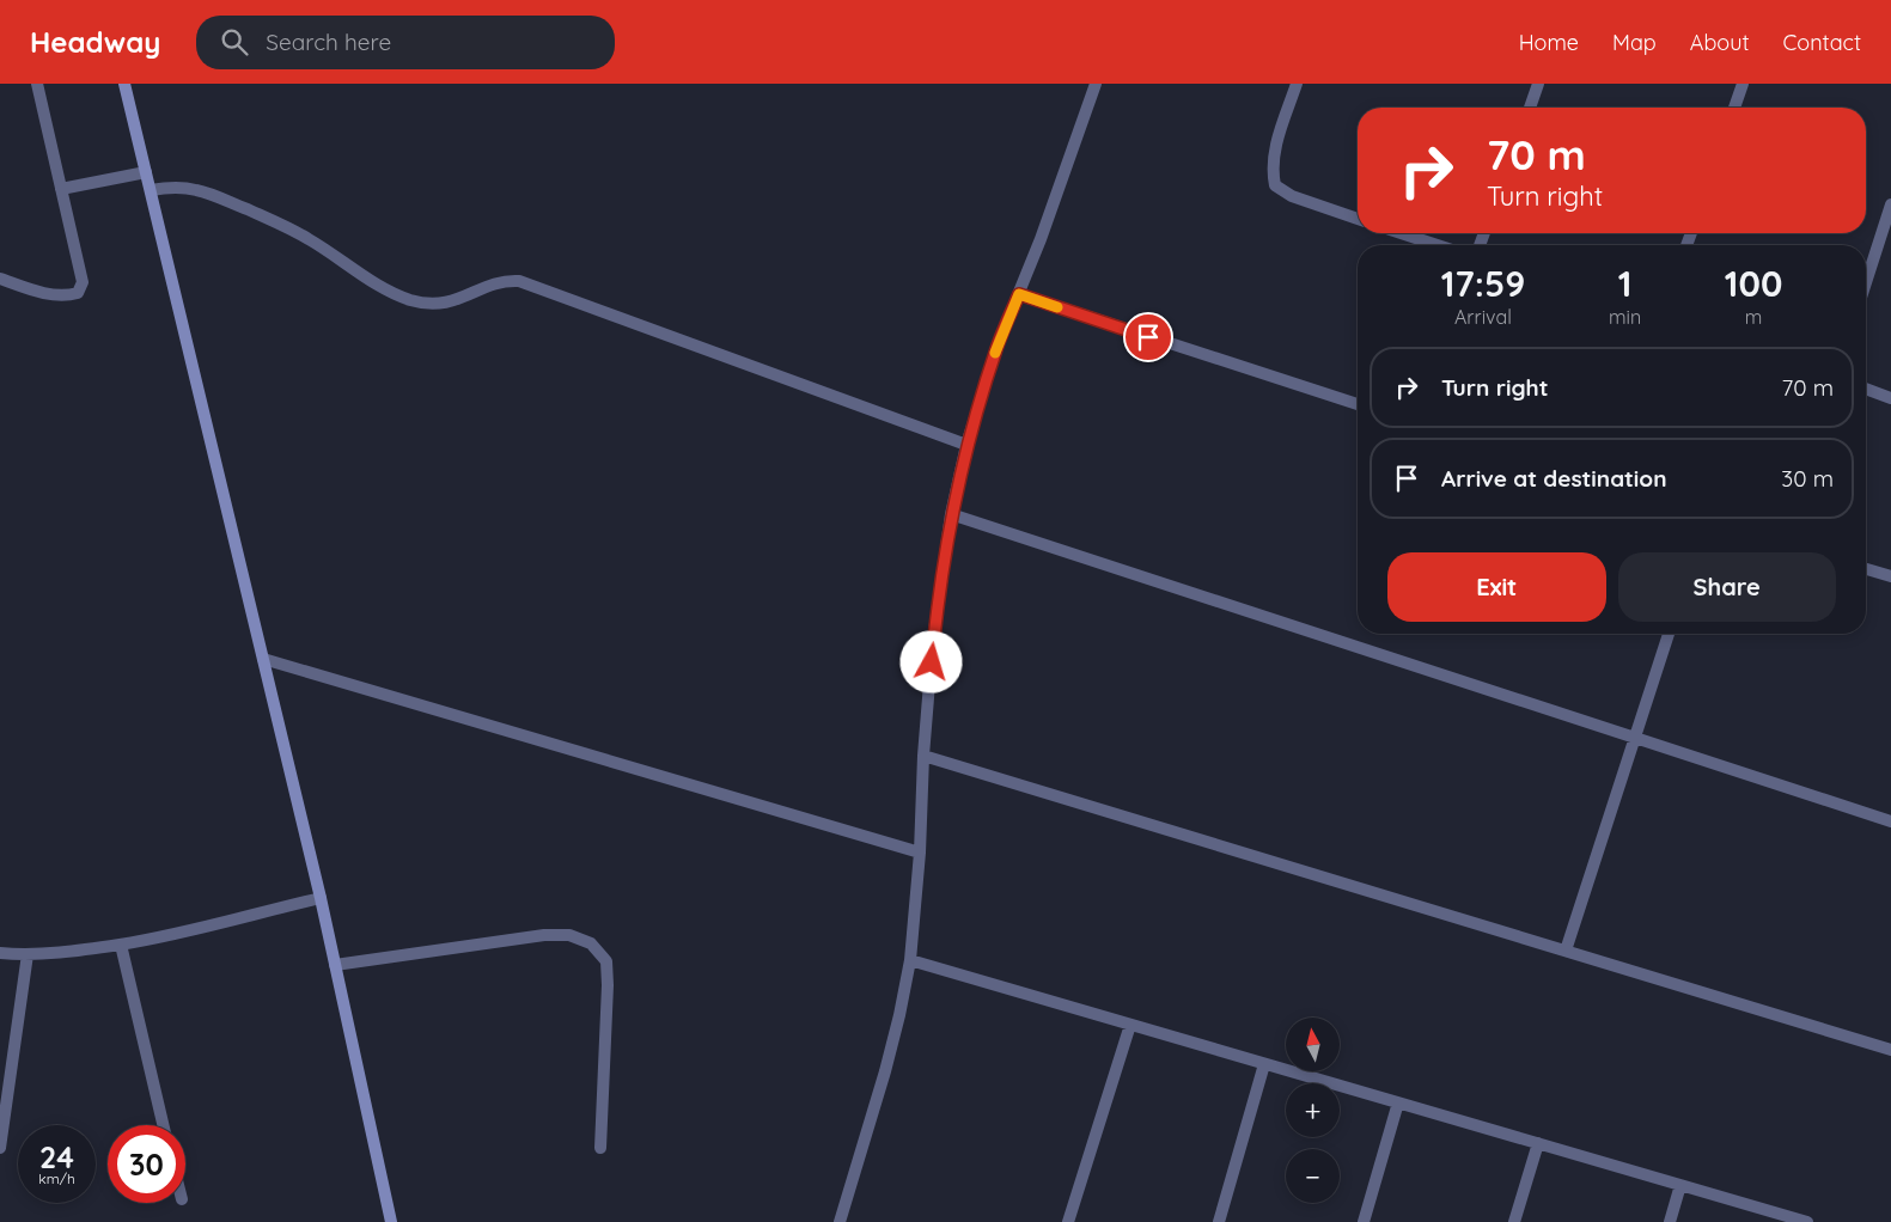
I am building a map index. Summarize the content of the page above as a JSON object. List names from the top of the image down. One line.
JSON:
{"north":"top","page":{"header":"Headway","search":"Search here","nav":["Home","Map","About","Contact"],"turn":["70 m","Turn right"],"eta":["17:59","Arrival","1","min","100","m"],"list":[{"name":"Turn right","value":"70 m"},{"name":"Arrive at destination","value":"30 m"}],"buttons":["Exit","Share"],"map_buttons":["+","−"],"speed":"24 km/h","limit":"30"}}
